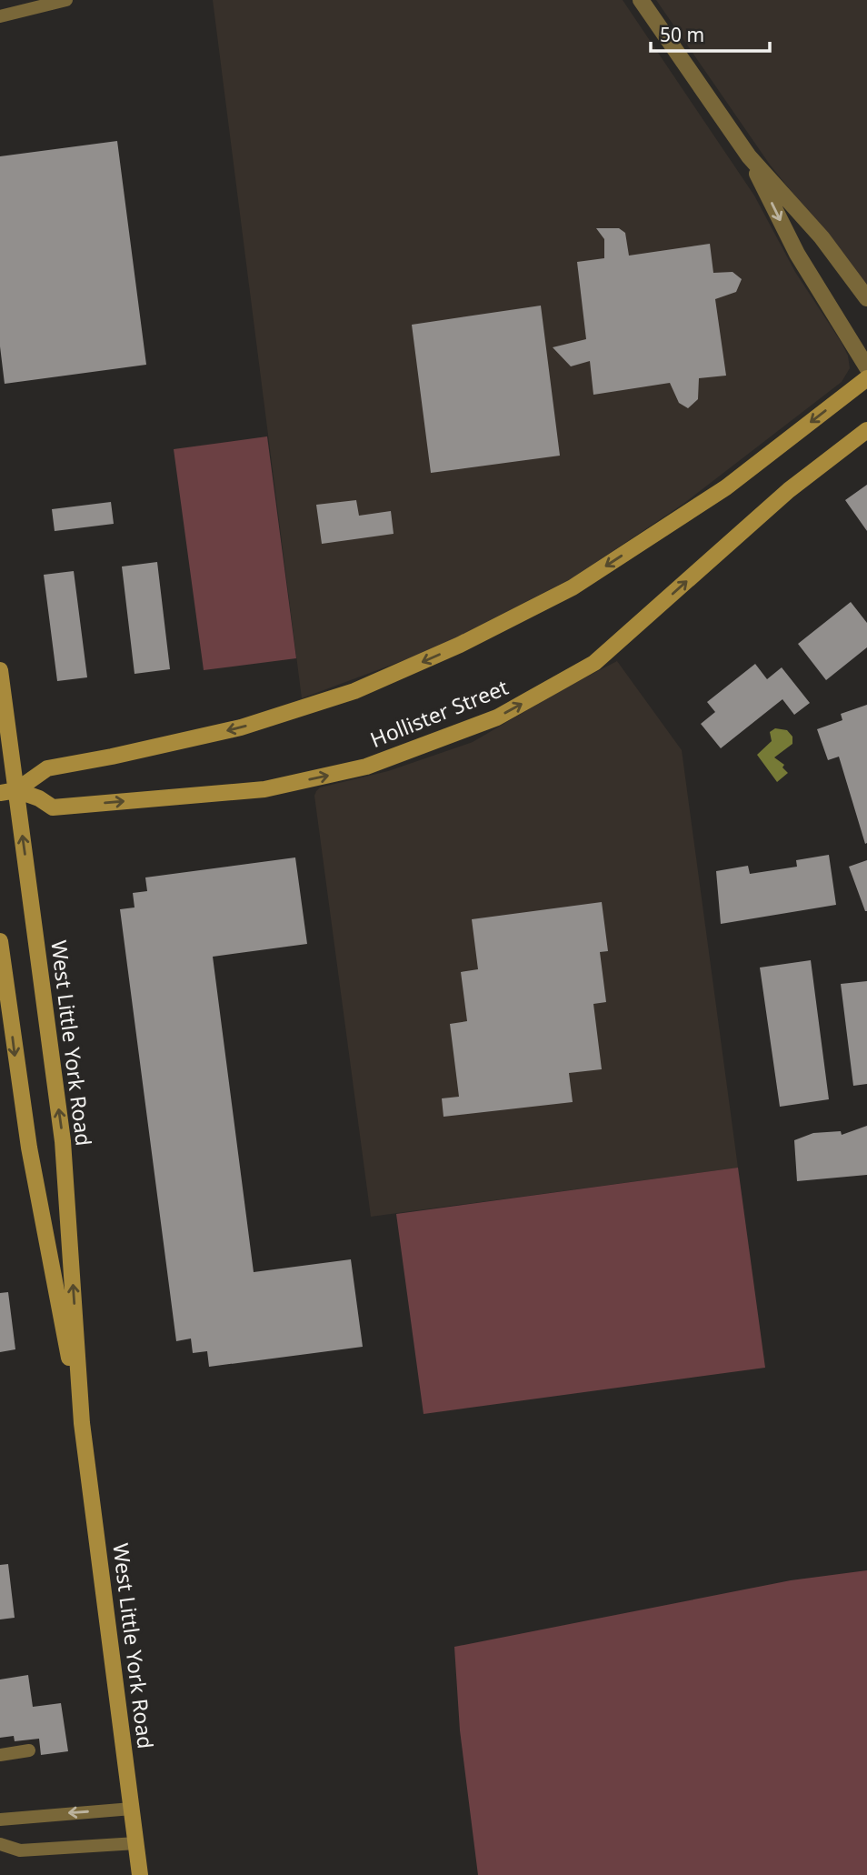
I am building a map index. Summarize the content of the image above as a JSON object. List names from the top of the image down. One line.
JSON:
{"streets":{"main road":["Hollister Street","West Little York Road"]},"crossings":[["Hollister Street","West Little York Road"]],"scale_bar":"50 m"}
